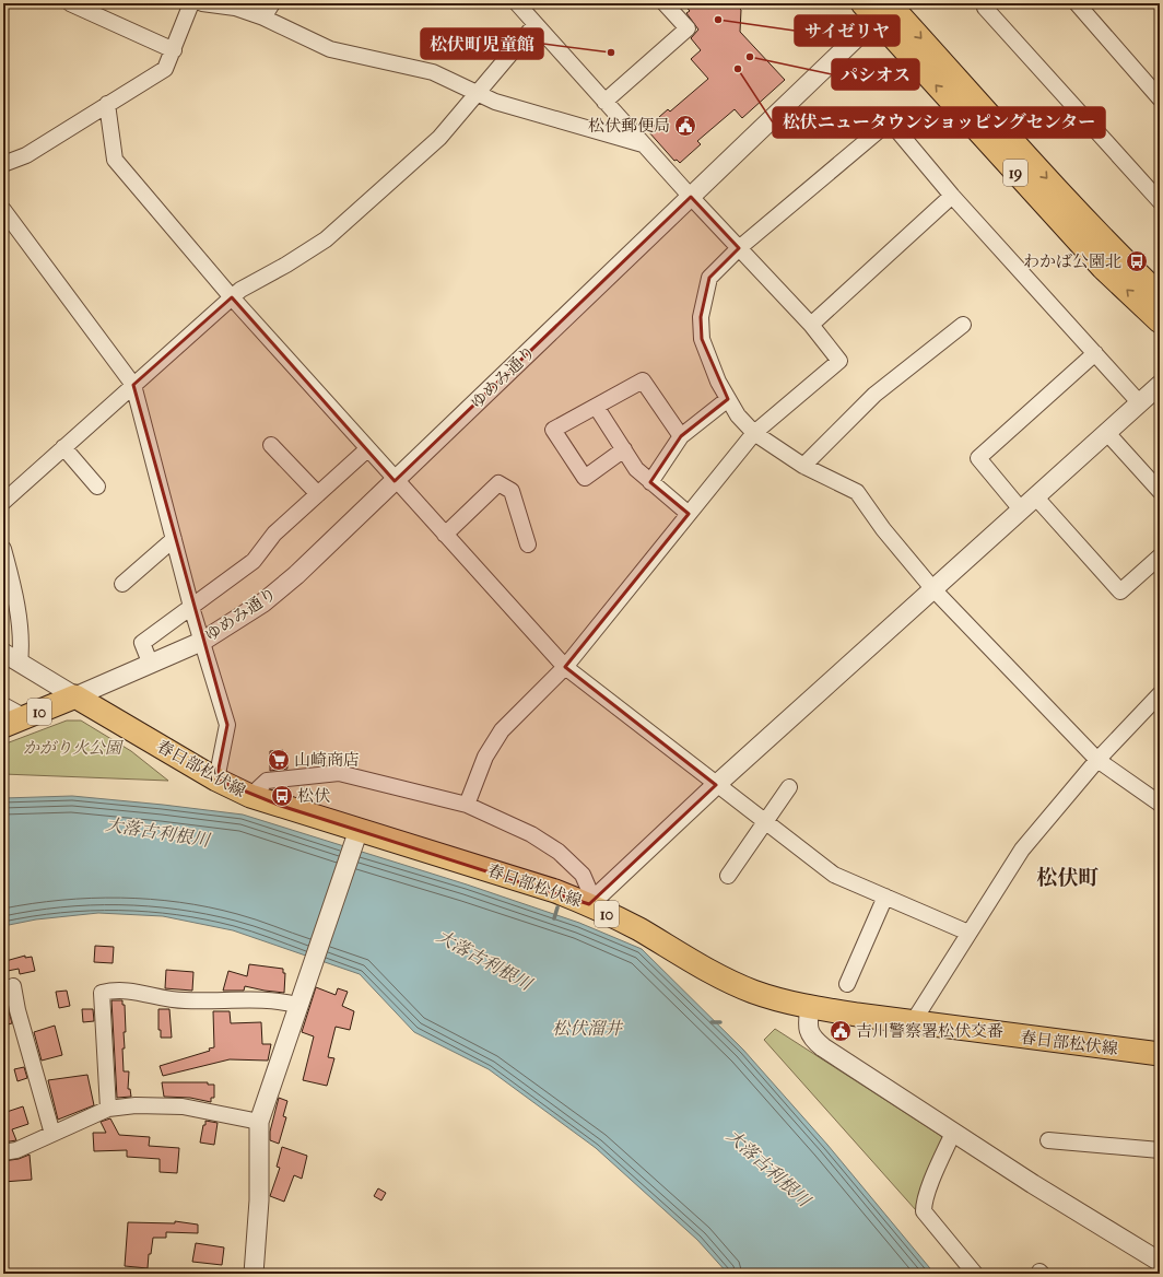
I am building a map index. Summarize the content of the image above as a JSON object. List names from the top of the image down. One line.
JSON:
{"streets":{"main road":["19","10","春日部松伏線"],"street":["ゆめみ通り"]},"crossings":[["19","ゆめみ通り"],["ゆめみ通り","10"],["ゆめみ通り","春日部松伏線"],["10","春日部松伏線"]],"districts":["松伏町"],"water":["大落古利根川","松伏溜井"],"parks":["かがり火公園"],"places":{"other":["サイゼリヤ","松伏町児童館","パシオス","松伏ニュータウンショッピングセンター"],"public building":["松伏郵便局","吉川警察署松伏交番"],"bus stop":["わかば公園北","松伏"],"supermarket":["山崎商店"]}}
